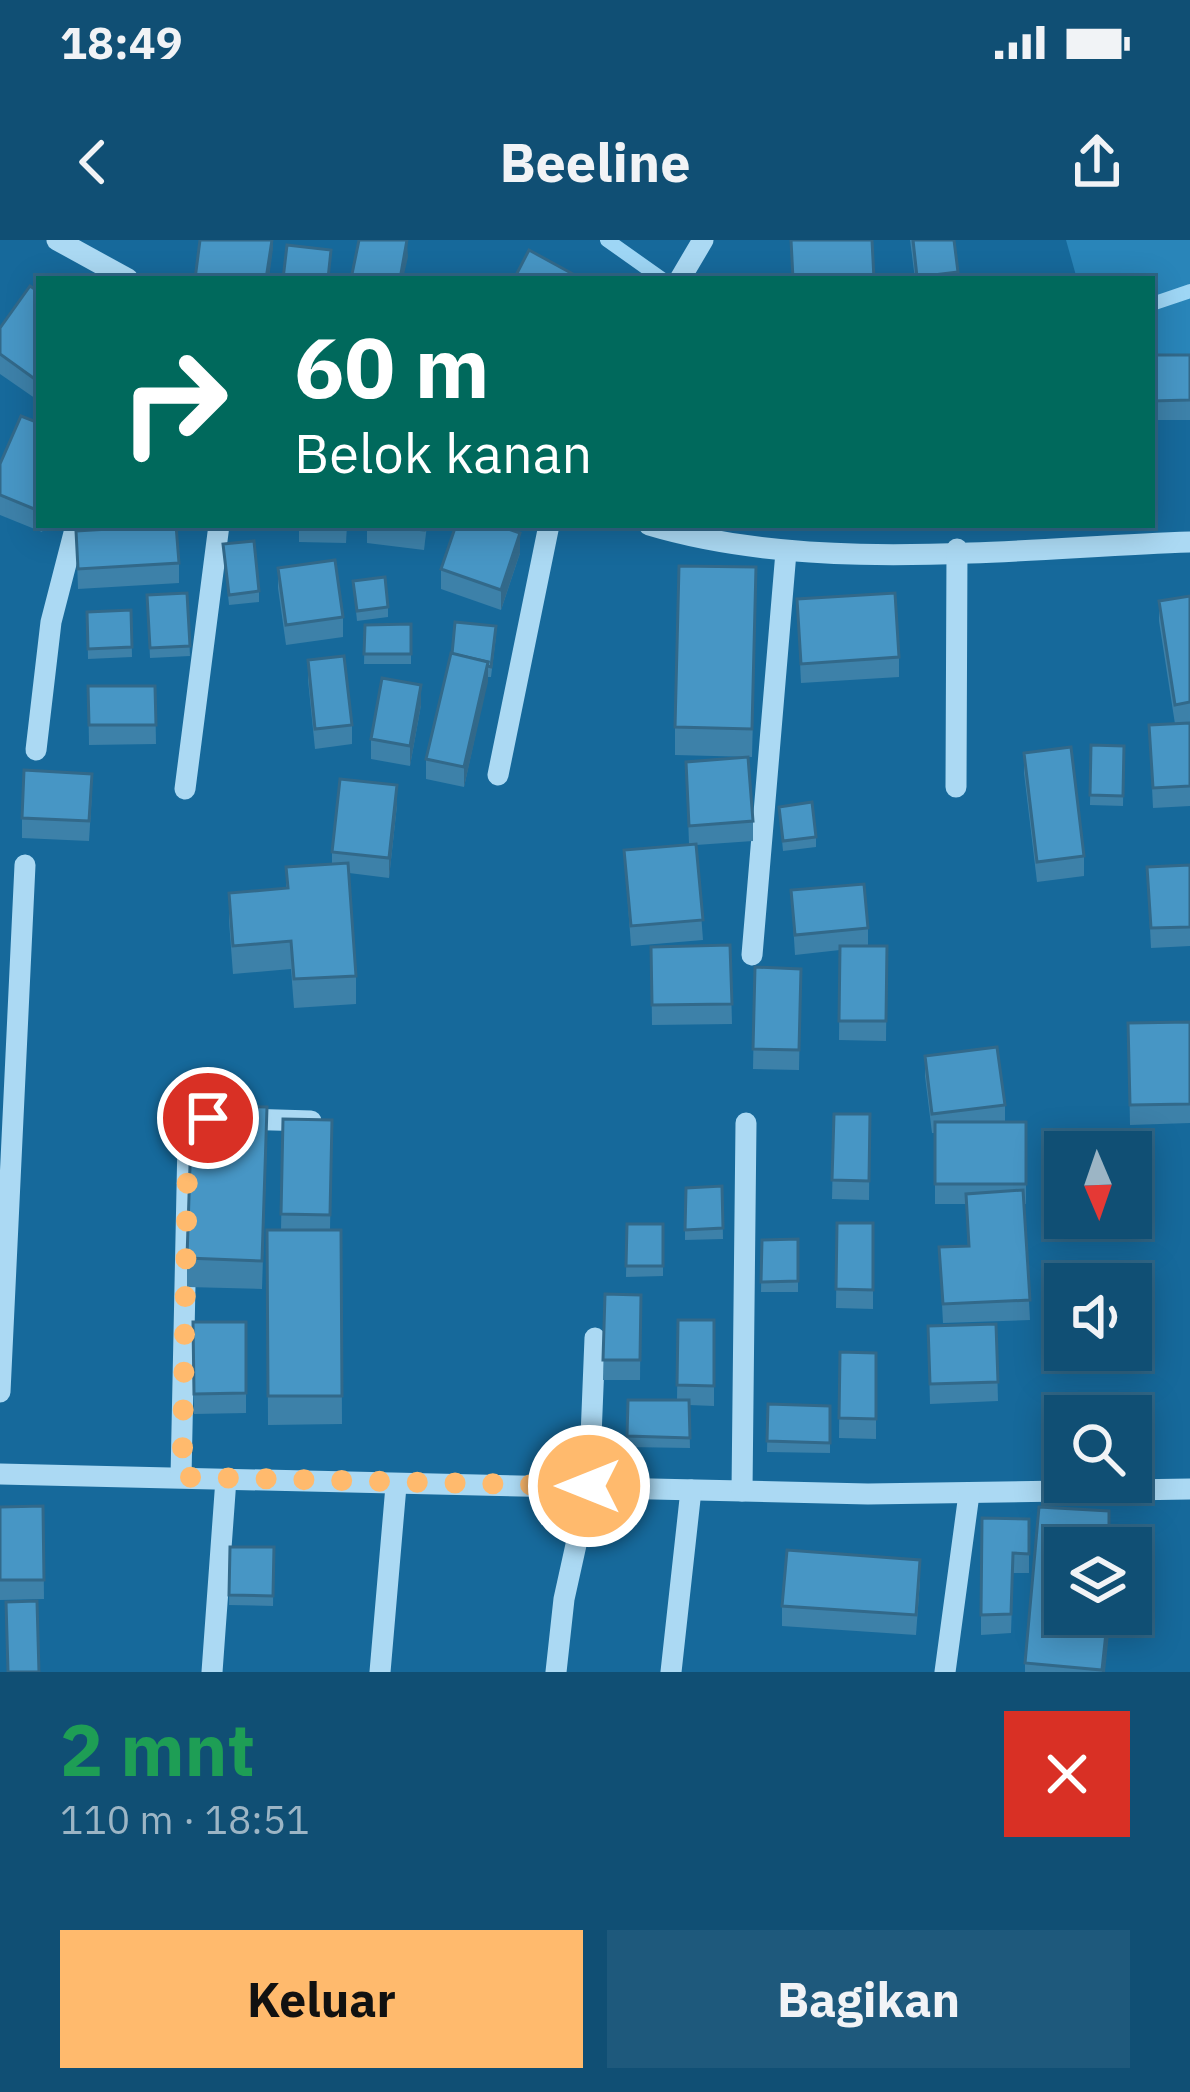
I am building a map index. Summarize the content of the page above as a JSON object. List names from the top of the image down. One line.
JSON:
{"north":"bottom","page":{"status":"18:49","header":"Beeline","turn":["60 m","Belok kanan"],"heading":["2 mnt","110 m · 18:51"],"buttons":["Keluar","Bagikan"]}}
